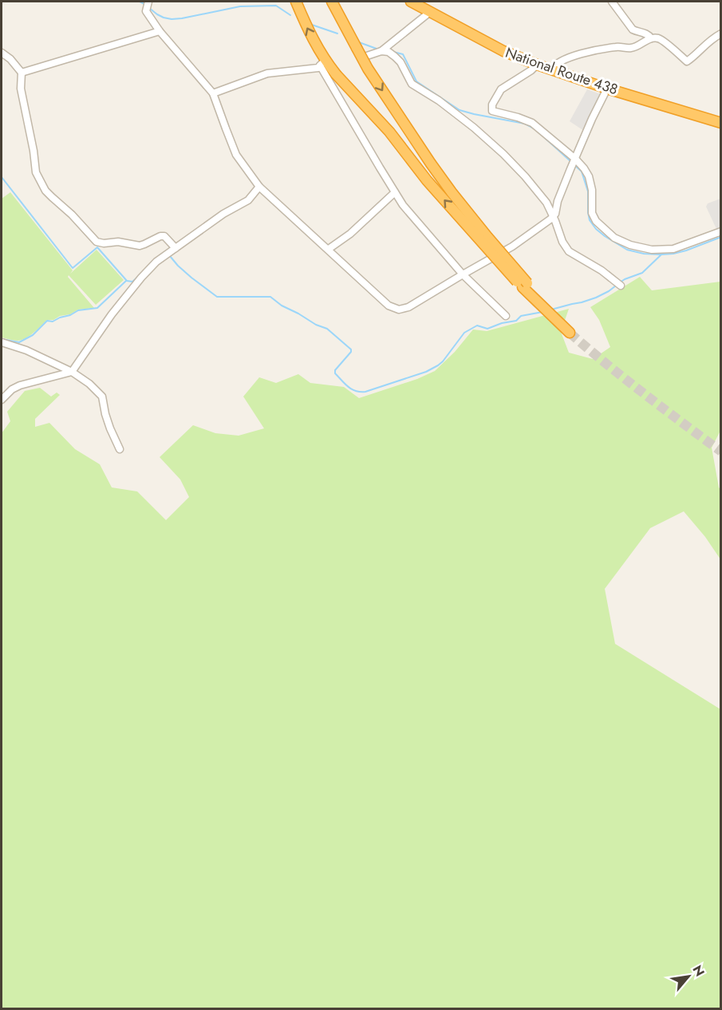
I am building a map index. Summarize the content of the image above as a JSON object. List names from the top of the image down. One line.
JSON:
{"streets":{"highway":["National Route 438"]},"north":"top right"}
